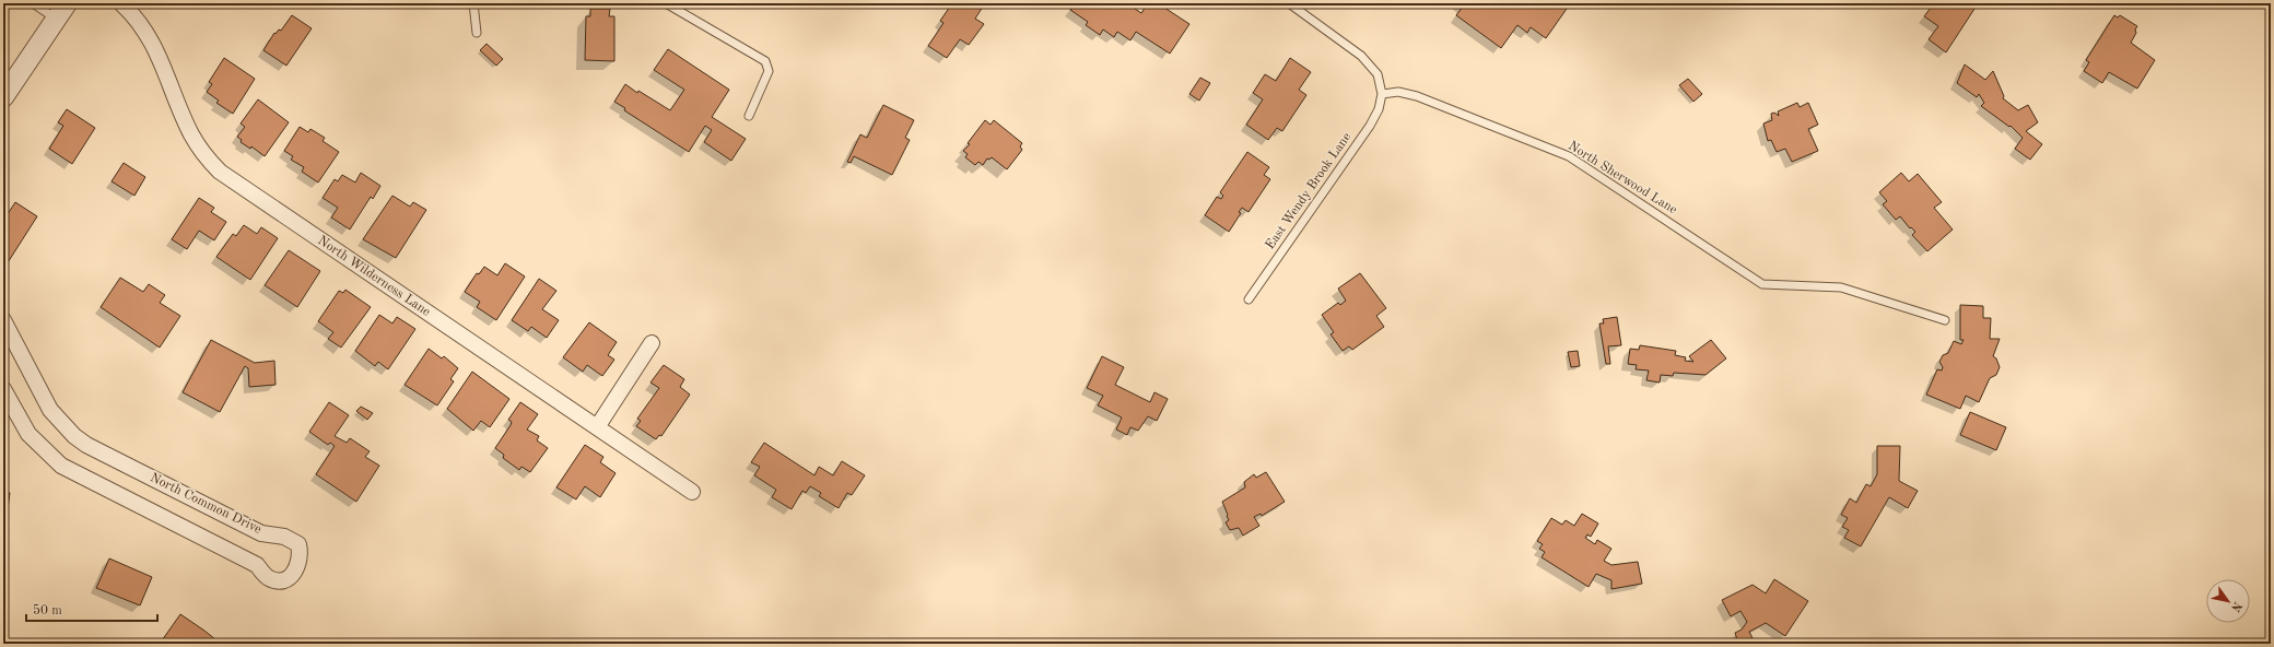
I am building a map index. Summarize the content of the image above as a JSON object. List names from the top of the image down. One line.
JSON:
{"streets":{"street":["North Wilderness Lane","North Common Drive"],"lane":["North Sherwood Lane","East Wendy Brook Lane"]},"crossings":[["North Sherwood Lane","East Wendy Brook Lane"]],"scale_bar":"50 m","north":"bottom right"}
